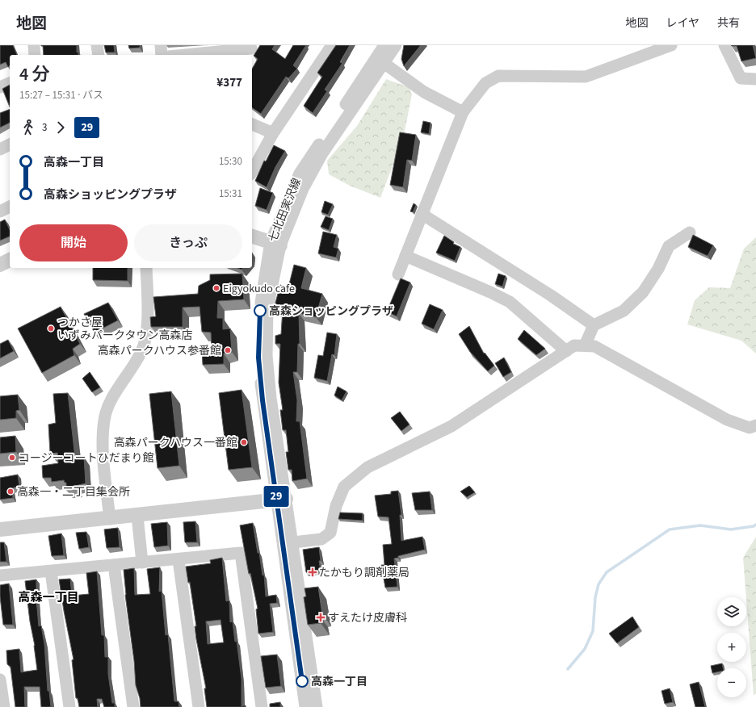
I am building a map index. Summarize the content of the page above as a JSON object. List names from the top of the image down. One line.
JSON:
{"streets":{"street":["七北田実沢線"]},"districts":["高森一丁目"],"places":{"other":["Eigyokudo cafe","高森ショッピングプラザ","つかさ屋 いずみパークタウン高森店","高森パークハウス参番館","高森パークハウス一番館","コージーコートひだまり館","高森一・二丁目集会所","高森一丁目"],"health":["たかもり調剤薬局","すえたけ皮膚科"]},"lines":["bus line 29"],"page":{"header":"地図","nav":["地図","レイヤ","共有"],"on_map":"29","heading":["4 分","15:27 – 15:31 · バス","¥377"],"legs":["3","29"],"list":[{"name":"高森一丁目","value":"15:30"},{"name":"高森ショッピングプラザ","value":"15:31"}],"buttons":["開始","きっぷ"],"map_buttons":["+","−"]}}
